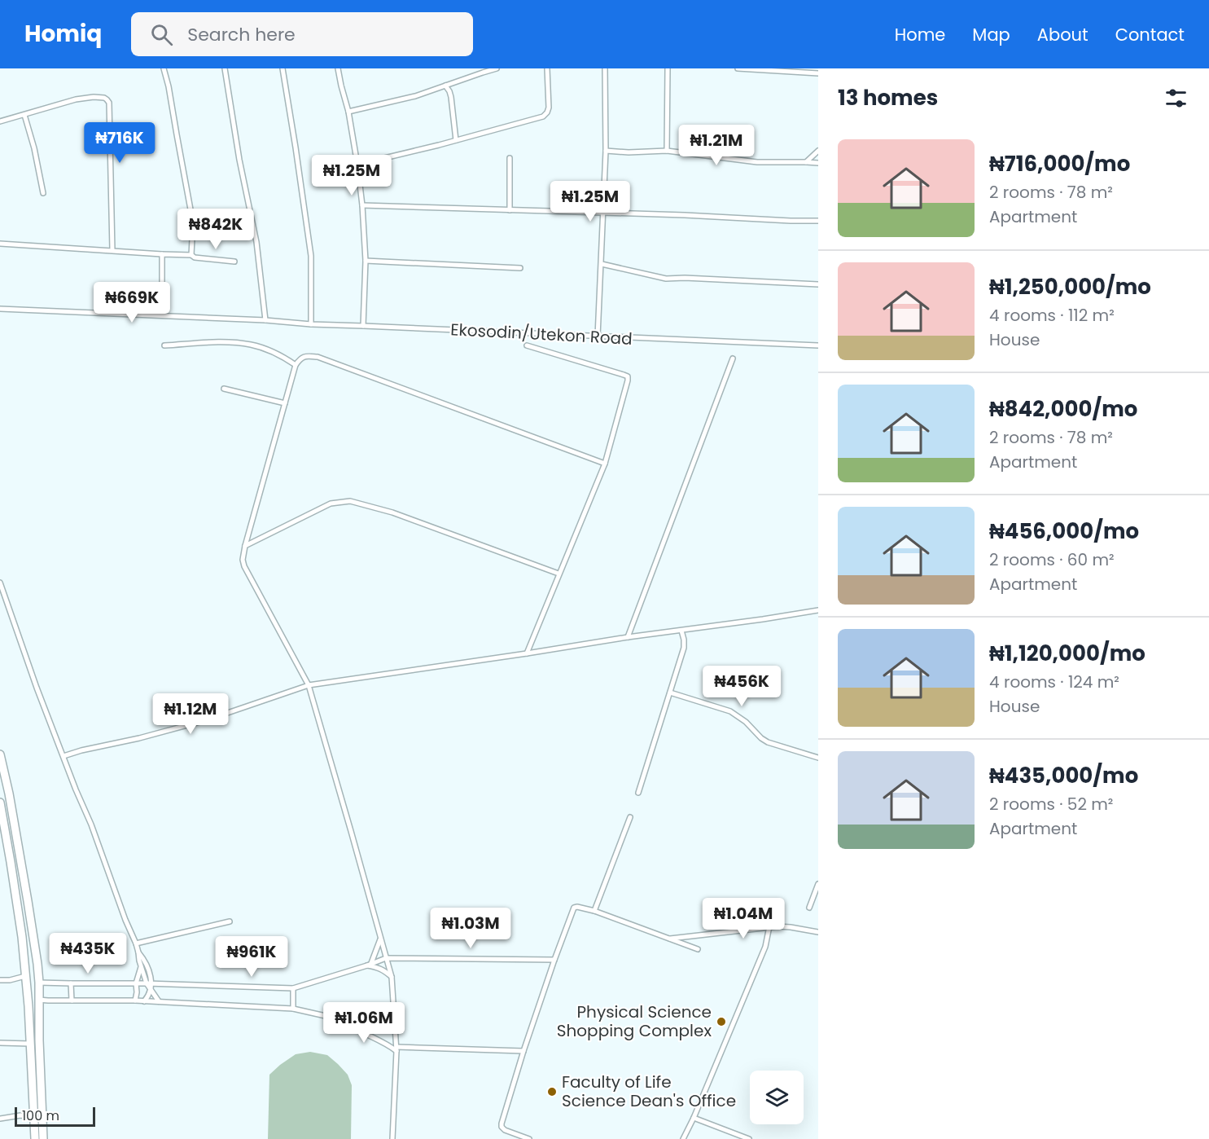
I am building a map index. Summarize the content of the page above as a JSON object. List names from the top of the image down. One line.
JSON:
{"streets":{"street":["Ekosodin/Utekon Road"]},"places":["Physical Science Shopping Complex","Faculty of Life Science Dean's Office"],"scale_bar":"100 m","page":{"header":"Homiq","search":"Search here","nav":["Home","Map","About","Contact"],"heading":"13 homes","price":["₦716K","₦1.21M","₦1.25M","₦1.25M","₦842K","₦669K","₦456K","₦1.12M","₦1.04M","₦1.03M","₦435K","₦961K","₦1.06M"],"list":[{"name":"₦716,000/mo","note":"2 rooms · 78 m² · Apartment"},{"name":"₦1,250,000/mo","note":"4 rooms · 112 m² · House"},{"name":"₦842,000/mo","note":"2 rooms · 78 m² · Apartment"},{"name":"₦456,000/mo","note":"2 rooms · 60 m² · Apartment"},{"name":"₦1,120,000/mo","note":"4 rooms · 124 m² · House"},{"name":"₦435,000/mo","note":"2 rooms · 52 m² · Apartment"}],"scale":"100 m"}}
